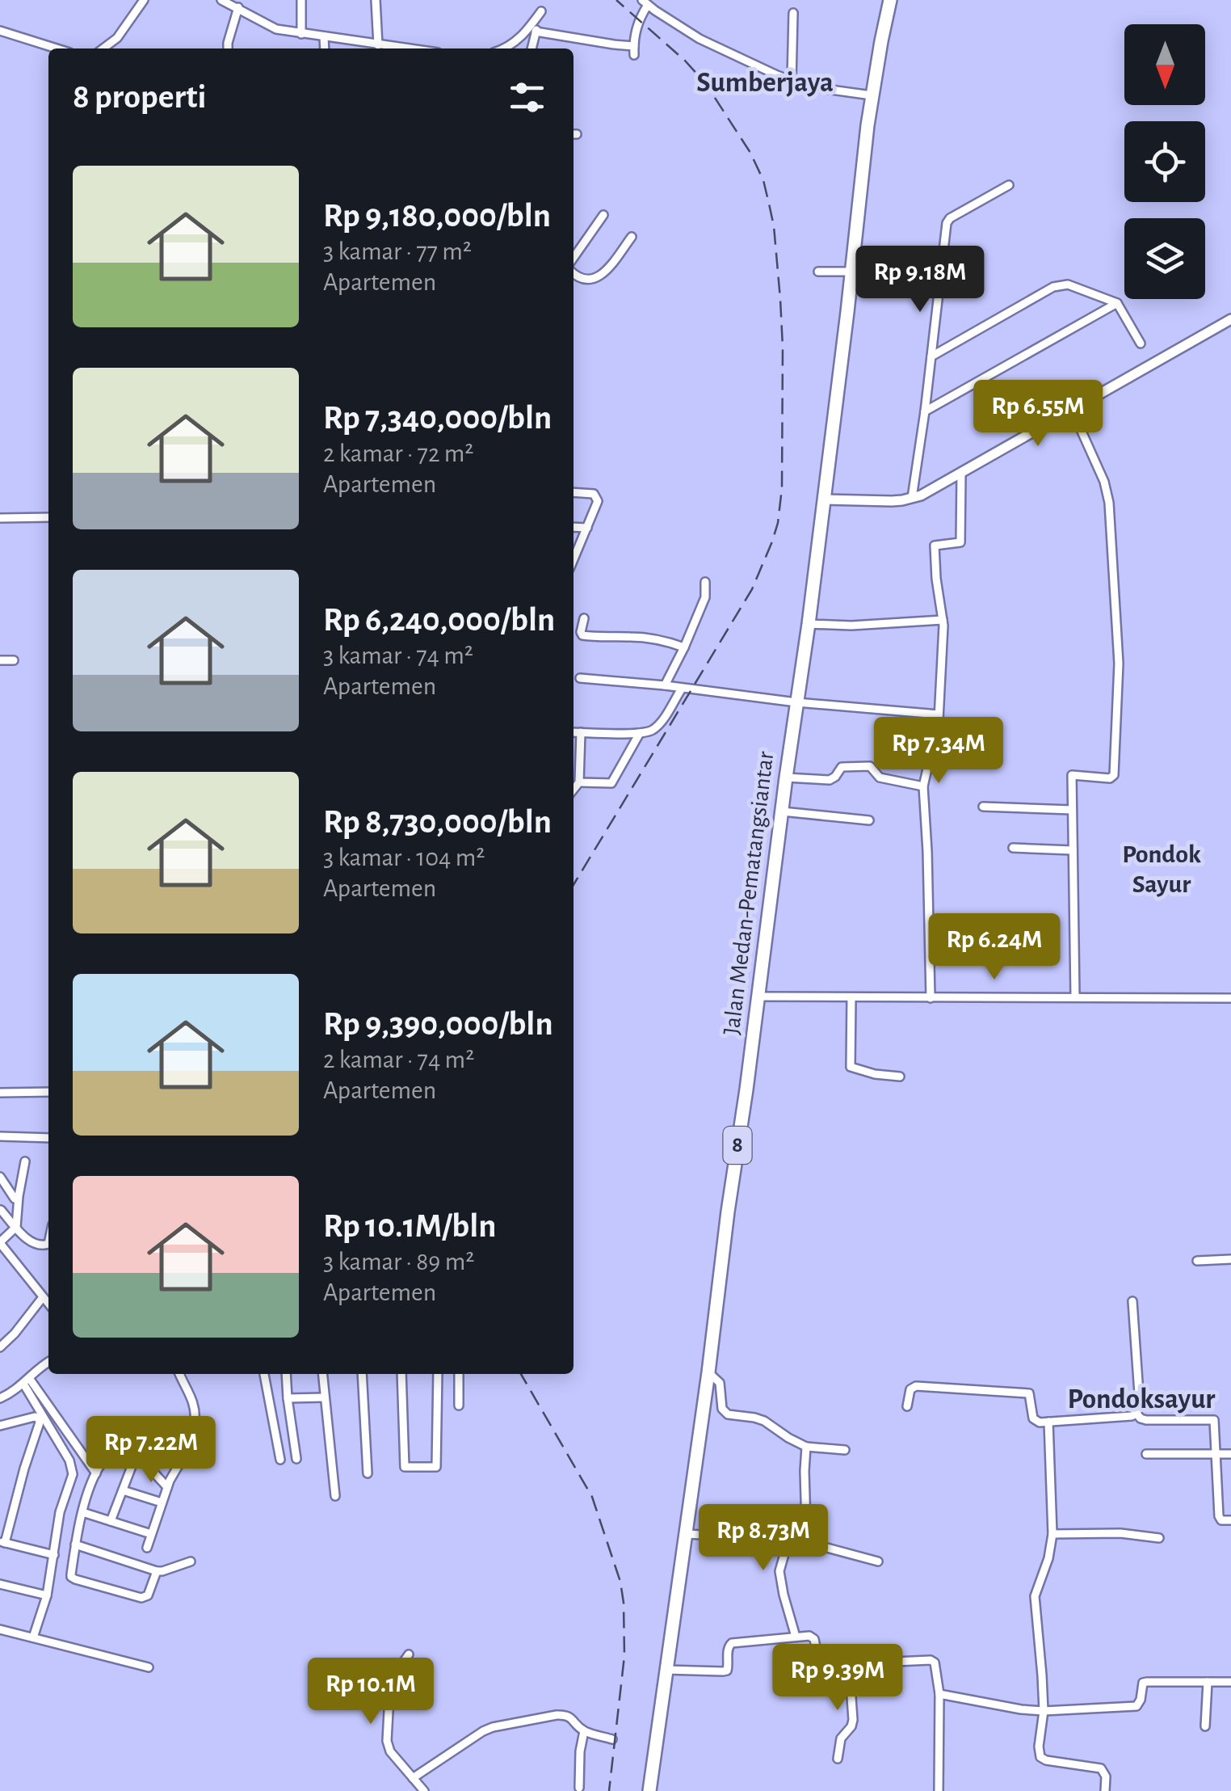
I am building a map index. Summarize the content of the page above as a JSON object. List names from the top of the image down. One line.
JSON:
{"streets":{"highway":["Jalan Medan-Pematangsiantar","8"]},"districts":["Sumberjaya","Pondok Sayur","Pondoksayur"],"north":"bottom","page":{"heading":"8 properti","list":[{"name":"Rp 9,180,000/bln","note":"3 kamar · 77 m² · Apartemen"},{"name":"Rp 7,340,000/bln","note":"2 kamar · 72 m² · Apartemen"},{"name":"Rp 6,240,000/bln","note":"3 kamar · 74 m² · Apartemen"},{"name":"Rp 8,730,000/bln","note":"3 kamar · 104 m² · Apartemen"},{"name":"Rp 9,390,000/bln","note":"2 kamar · 74 m² · Apartemen"},{"name":"Rp 10.1M/bln","note":"3 kamar · 89 m² · Apartemen"}],"price":["Rp 9.18M","Rp 6.55M","Rp 7.34M","Rp 6.24M","Rp 7.22M","Rp 8.73M","Rp 9.39M","Rp 10.1M"]}}
